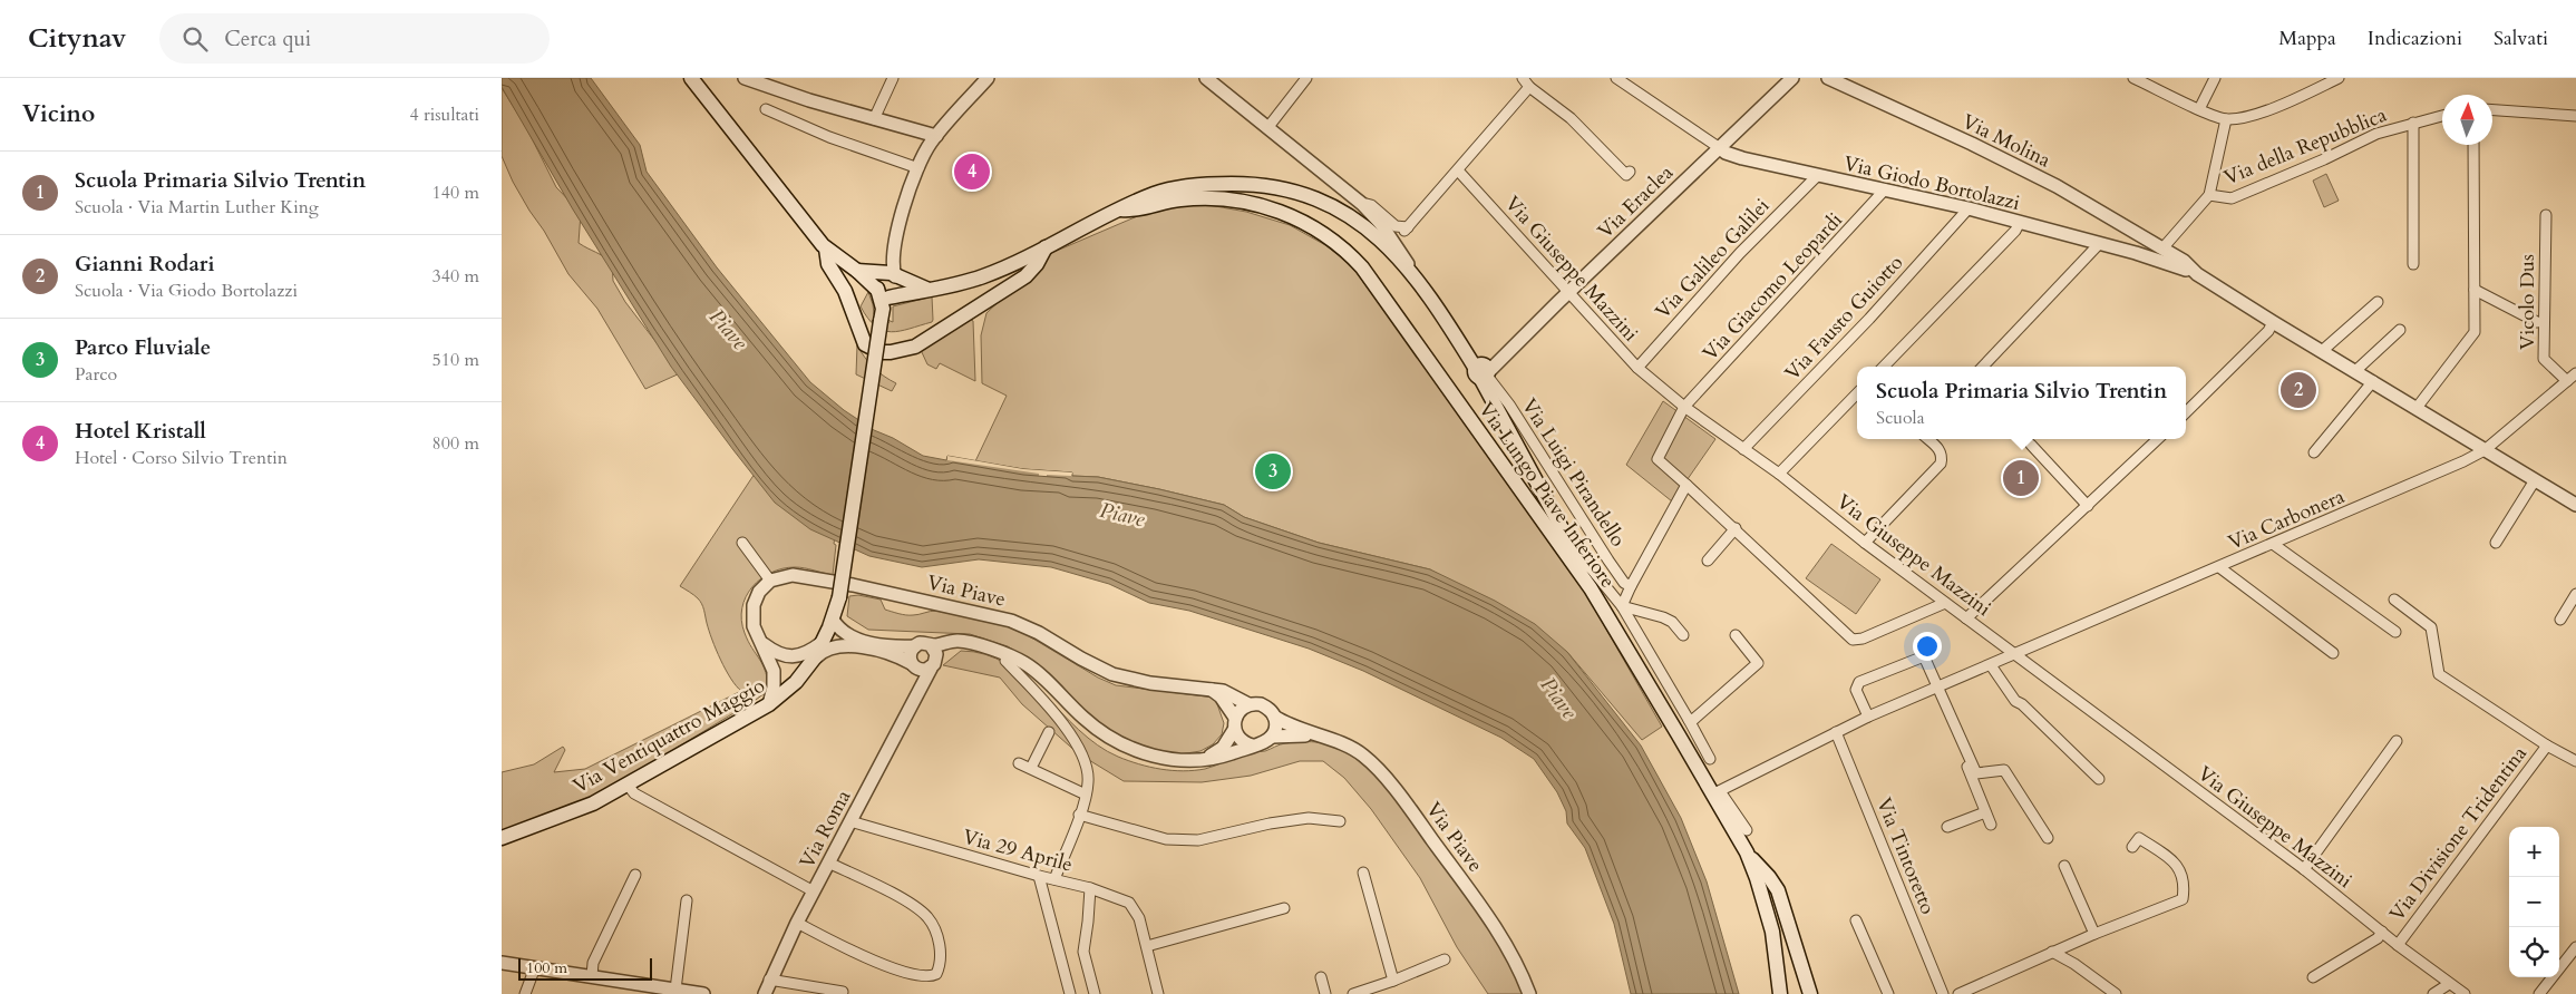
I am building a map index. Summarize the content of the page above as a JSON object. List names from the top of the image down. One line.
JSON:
{"streets":{"main road":["Via Lungo Piave Inferiore","Via Ventiquattro Maggio"],"street":["Via Molina","Via della Repubblica","Via Giodo Bortolazzi","Via Eraclea","Via Galileo Galilei","Via Giuseppe Mazzini","Via Giacomo Leopardi","Vicolo Dus","Via Fausto Guiotto","Via Luigi Pirandello","Via Carbonera","Via Piave","Via Roma","Via Divisione Tridentina","Via 29 Aprile","Via Tintoretto"]},"crossings":[["Via Molina","Via Giodo Bortolazzi"],["Via Giodo Bortolazzi","Via Eraclea"],["Via Giodo Bortolazzi","Via Galileo Galilei"],["Via Giodo Bortolazzi","Via Giacomo Leopardi"],["Via Giodo Bortolazzi","Via Fausto Guiotto"],["Via Giodo Bortolazzi","Via Carbonera"],["Via Eraclea","Via Giuseppe Mazzini"],["Via Eraclea","Via Luigi Pirandello"],["Via Eraclea","Via Lungo Piave Inferiore"],["Via Galileo Galilei","Via Giuseppe Mazzini"],["Via Giuseppe Mazzini","Via Giacomo Leopardi"],["Via Giuseppe Mazzini","Via Fausto Guiotto"],["Via Giuseppe Mazzini","Via Carbonera"],["Via Giuseppe Mazzini","Via Divisione Tridentina"],["Vicolo Dus","Via Carbonera"],["Via Luigi Pirandello","Via Lungo Piave Inferiore"],["Via Lungo Piave Inferiore","Via Carbonera"],["Via Lungo Piave Inferiore","Via Ventiquattro Maggio"],["Via Carbonera","Via Tintoretto"],["Via Roma","Via 29 Aprile"]],"water":["Piave"],"scale_bar":"100 m","north":"top","page":{"header":"Citynav","search":"Cerca qui","nav":["Mappa","Indicazioni","Salvati"],"heading":["Vicino","4 risultati"],"list":[{"mark":"1","name":"Scuola Primaria Silvio Trentin","note":"Scuola · Via Martin Luther King","value":"140 m"},{"mark":"2","name":"Gianni Rodari","note":"Scuola · Via Giodo Bortolazzi","value":"340 m"},{"mark":"3","name":"Parco Fluviale","note":"Parco","value":"510 m"},{"mark":"4","name":"Hotel Kristall","note":"Hotel · Corso Silvio Trentin","value":"800 m"}],"pins":["4","2","3","1"],"popup":["Scuola Primaria Silvio Trentin","Scuola"],"map_buttons":["+","−"],"scale":"100 m"}}
